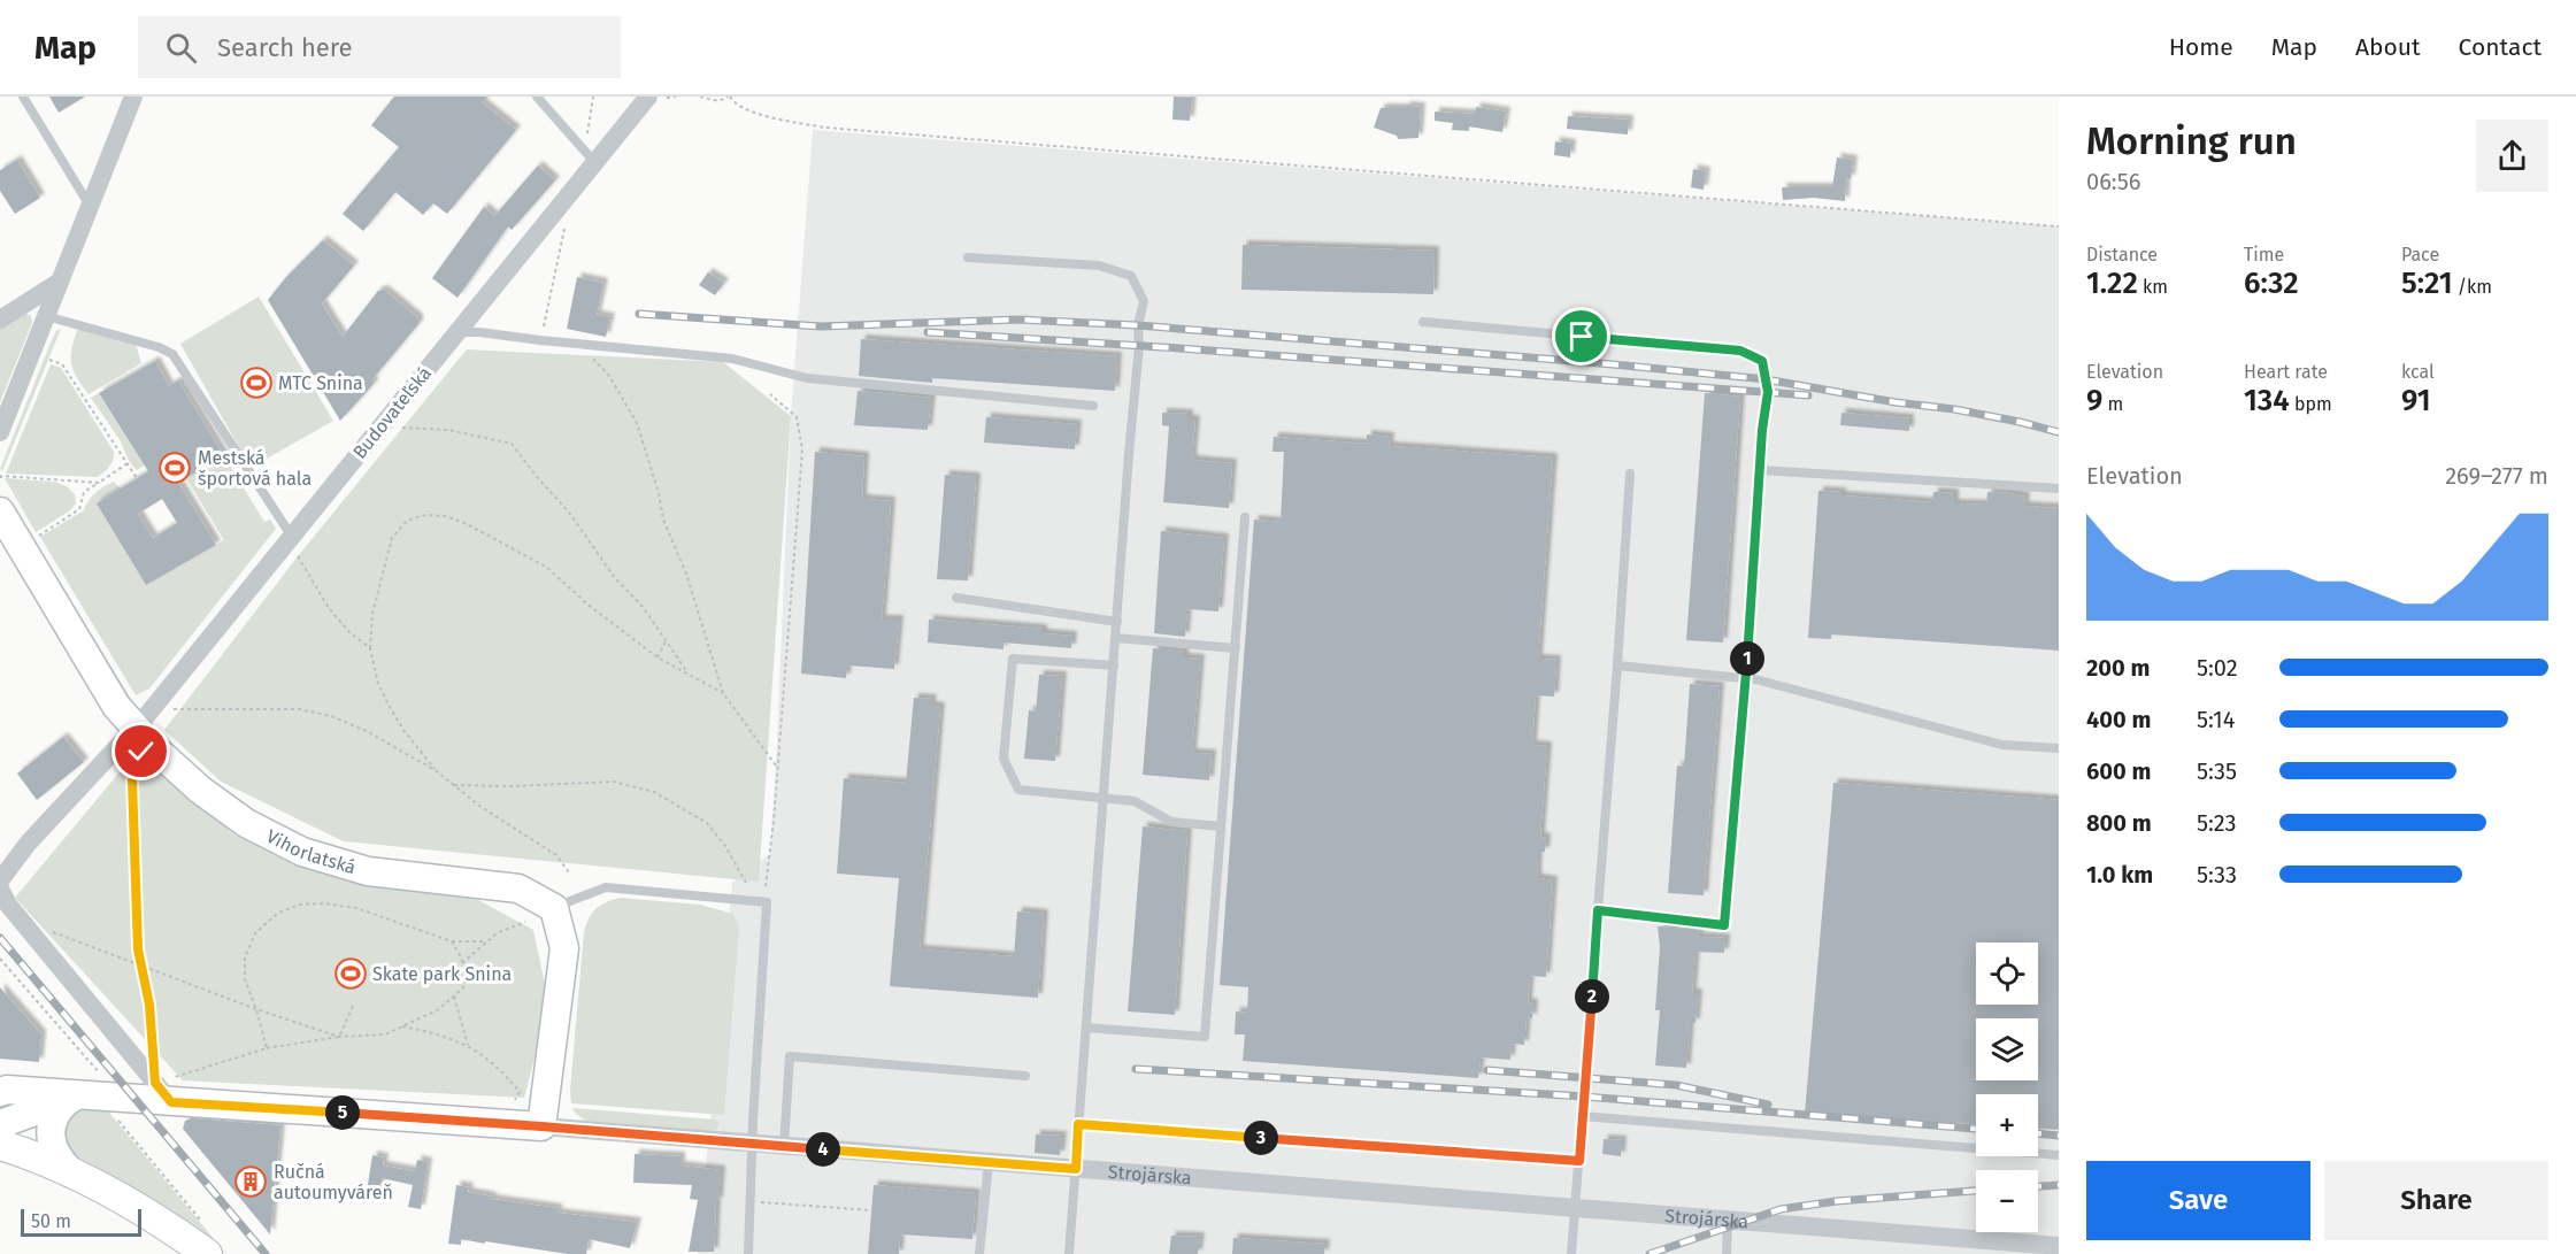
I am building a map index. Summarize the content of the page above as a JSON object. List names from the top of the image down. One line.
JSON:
{"streets":{"main road":["Vihorlatská","Strojárska"],"street":["Budovateľská"]},"crossings":[["Budovateľská","Vihorlatská"]],"places":{"sports":["MTC Snina","Mestská športová hala","Skate park Snina"],"building":["Ručná autoumyváreň"]},"scale_bar":"50 m","page":{"header":"Map","search":"Search here","nav":["Home","Map","About","Contact"],"heading":["Morning run","06:56"],"stats":[["Distance","1.22 km"],["Time","6:32"],["Pace","5:21 /km"],["Elevation","9 m"],["Heart rate","134 bpm"],["kcal","91"]],"chart":["Elevation","269–277 m"],"pins":["1","2","5","3","4"],"list":[{"name":"200 m","note":"5:02"},{"name":"400 m","note":"5:14"},{"name":"600 m","note":"5:35"},{"name":"800 m","note":"5:23"},{"name":"1.0 km","note":"5:33"}],"map_buttons":["+","−"],"buttons":["Save","Share"],"scale":"50 m"}}
